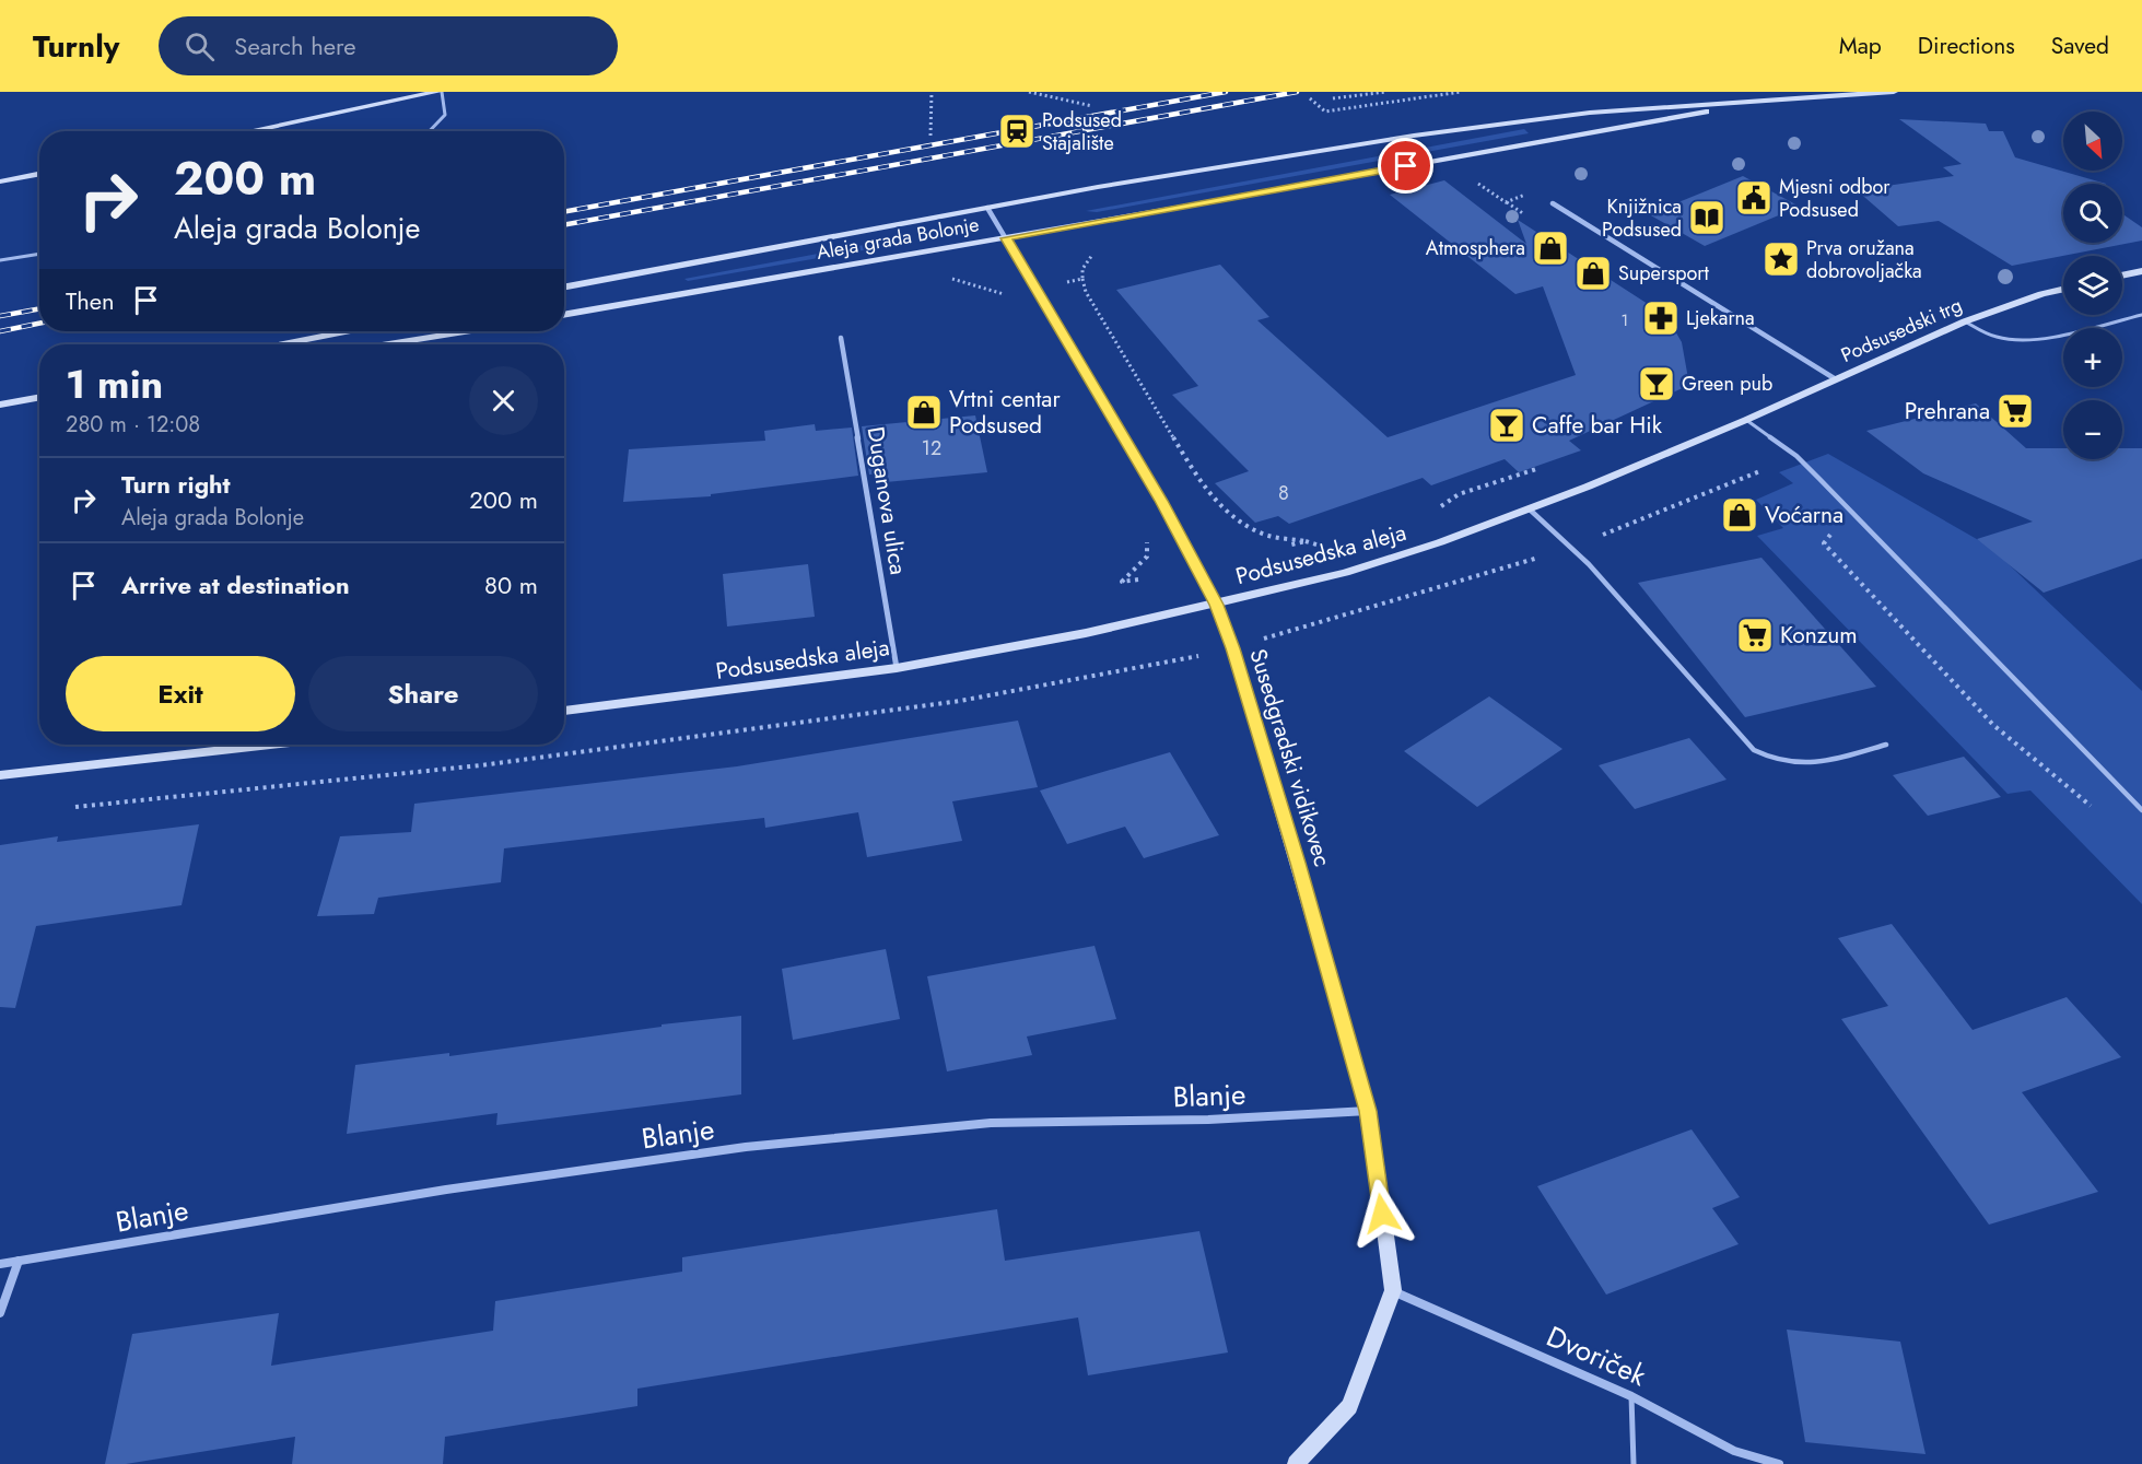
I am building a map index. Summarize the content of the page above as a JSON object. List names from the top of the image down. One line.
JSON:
{"streets":{"main road":["Aleja grada Bolonje","Podsusedski trg","Podsusedska aleja","Susedgradski vidikovec"],"street":["Duganova ulica","Blanje","Dvoriček"]},"crossings":[["Aleja grada Bolonje","Susedgradski vidikovec"],["Podsusedski trg","Podsusedska aleja"],["Duganova ulica","Podsusedska aleja"],["Podsusedska aleja","Susedgradski vidikovec"],["Susedgradski vidikovec","Blanje"],["Susedgradski vidikovec","Dvoriček"]],"places":{"station":["Podsused Stajalište"],"public building":["Mjesni odbor Podsused"],"library":["Knjižnica Podsused"],"shop":["Atmosphera","Supersport","Vrtni centar Podsused","Voćarna"],"place":["Prva oružana dobrovoljačka"],"pharmacy":["Ljekarna"],"bar":["Green pub","Caffe bar Hik"],"supermarket":["Prehrana","Konzum"]},"house_numbers":["1","12","8"],"north":"bottom right","page":{"header":"Turnly","search":"Search here","nav":["Map","Directions","Saved"],"map_buttons":["+","−"],"turn":["200 m","Aleja grada Bolonje"],"then":"Then","heading":["1 min","280 m · 12:08"],"list":[{"name":"Turn right","note":"Aleja grada Bolonje","value":"200 m"},{"name":"Arrive at destination","value":"80 m"}],"buttons":["Exit","Share"]}}
